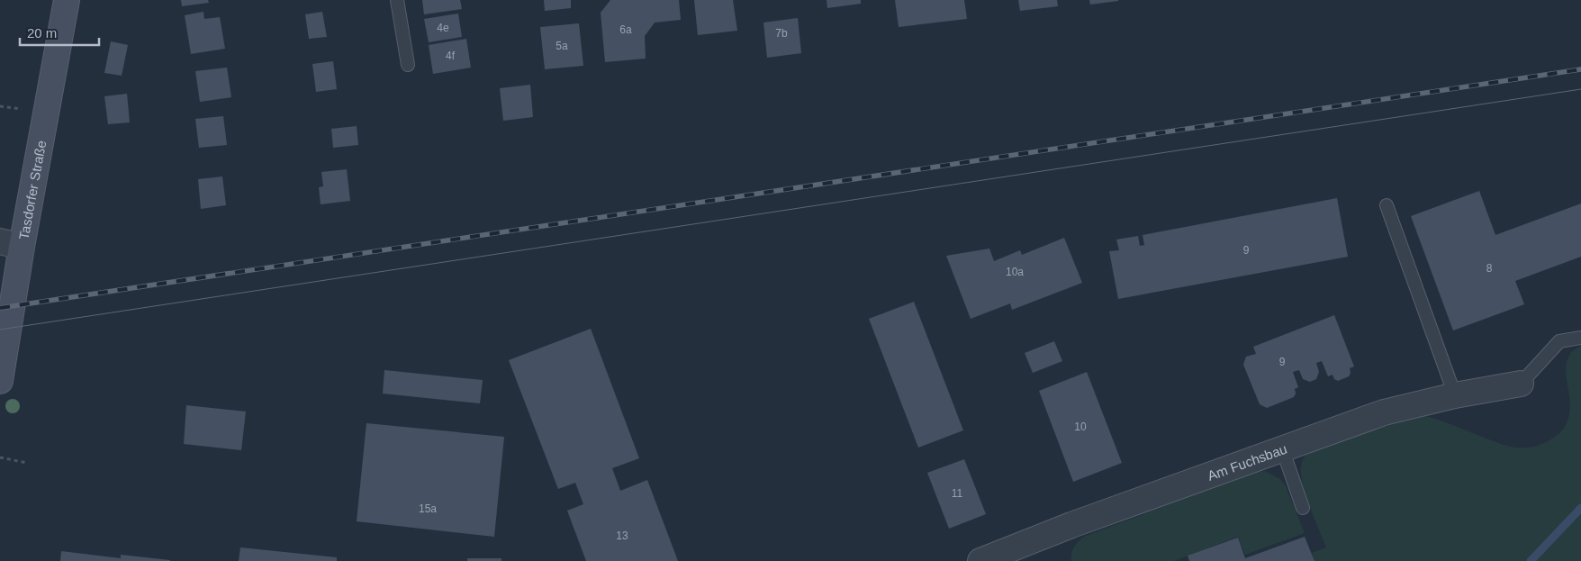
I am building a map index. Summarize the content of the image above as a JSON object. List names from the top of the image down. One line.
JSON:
{"streets":{"street":["Tasdorfer Straße","Am Fuchsbau"]},"house_numbers":["4e","6a","7b","5a","4f","9","8","10a","9","10","11","15a","13"],"scale_bar":"20 m"}
